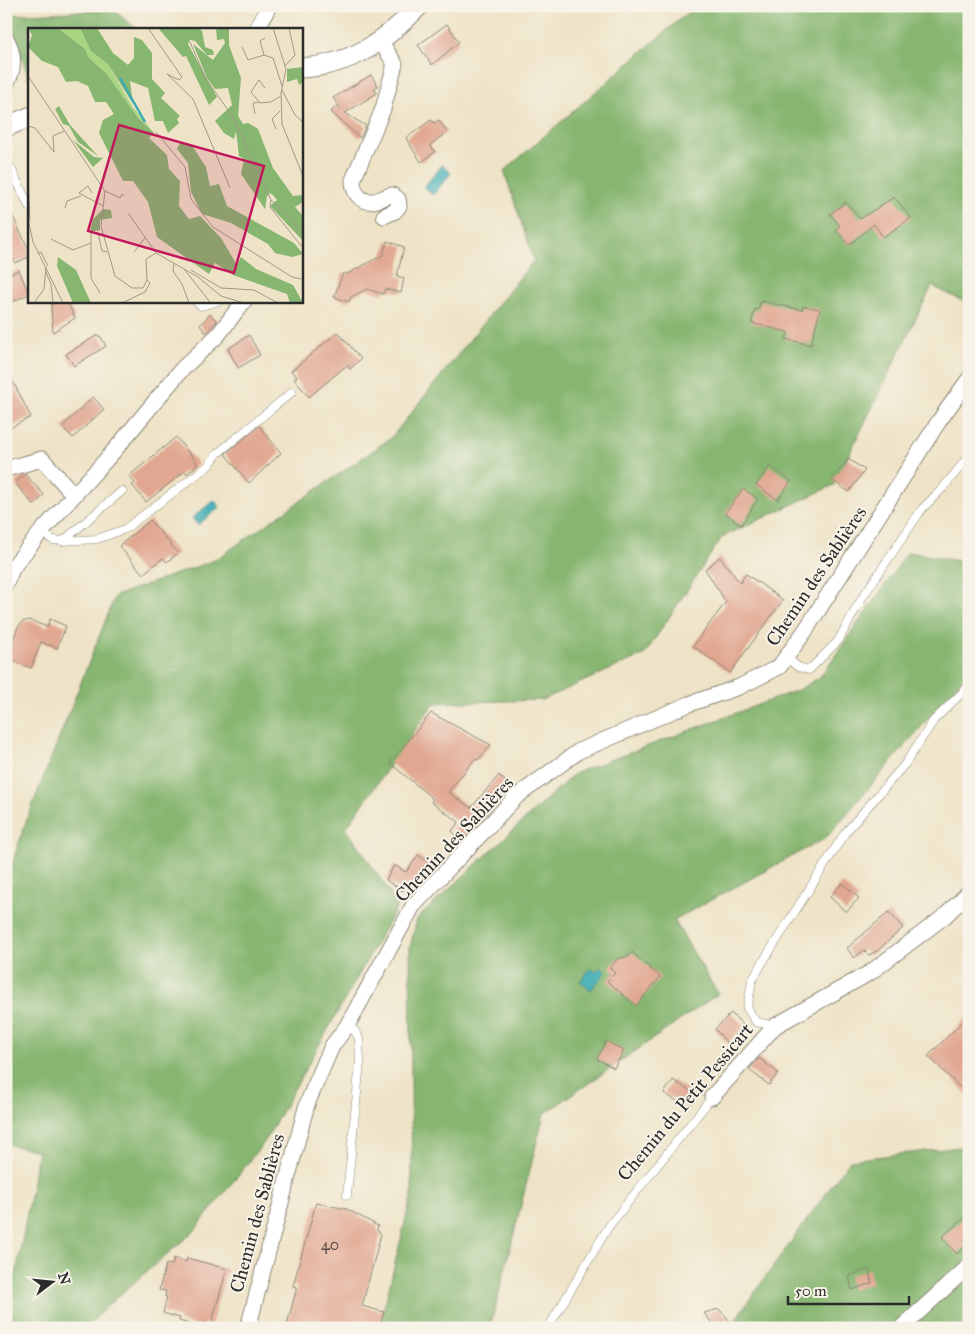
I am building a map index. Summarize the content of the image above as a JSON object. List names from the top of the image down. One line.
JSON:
{"streets":{"street":["Chemin des Sablières","Chemin du Petit Pessicart"]},"house_numbers":["40"],"scale_bar":"50 m","north":"right"}
